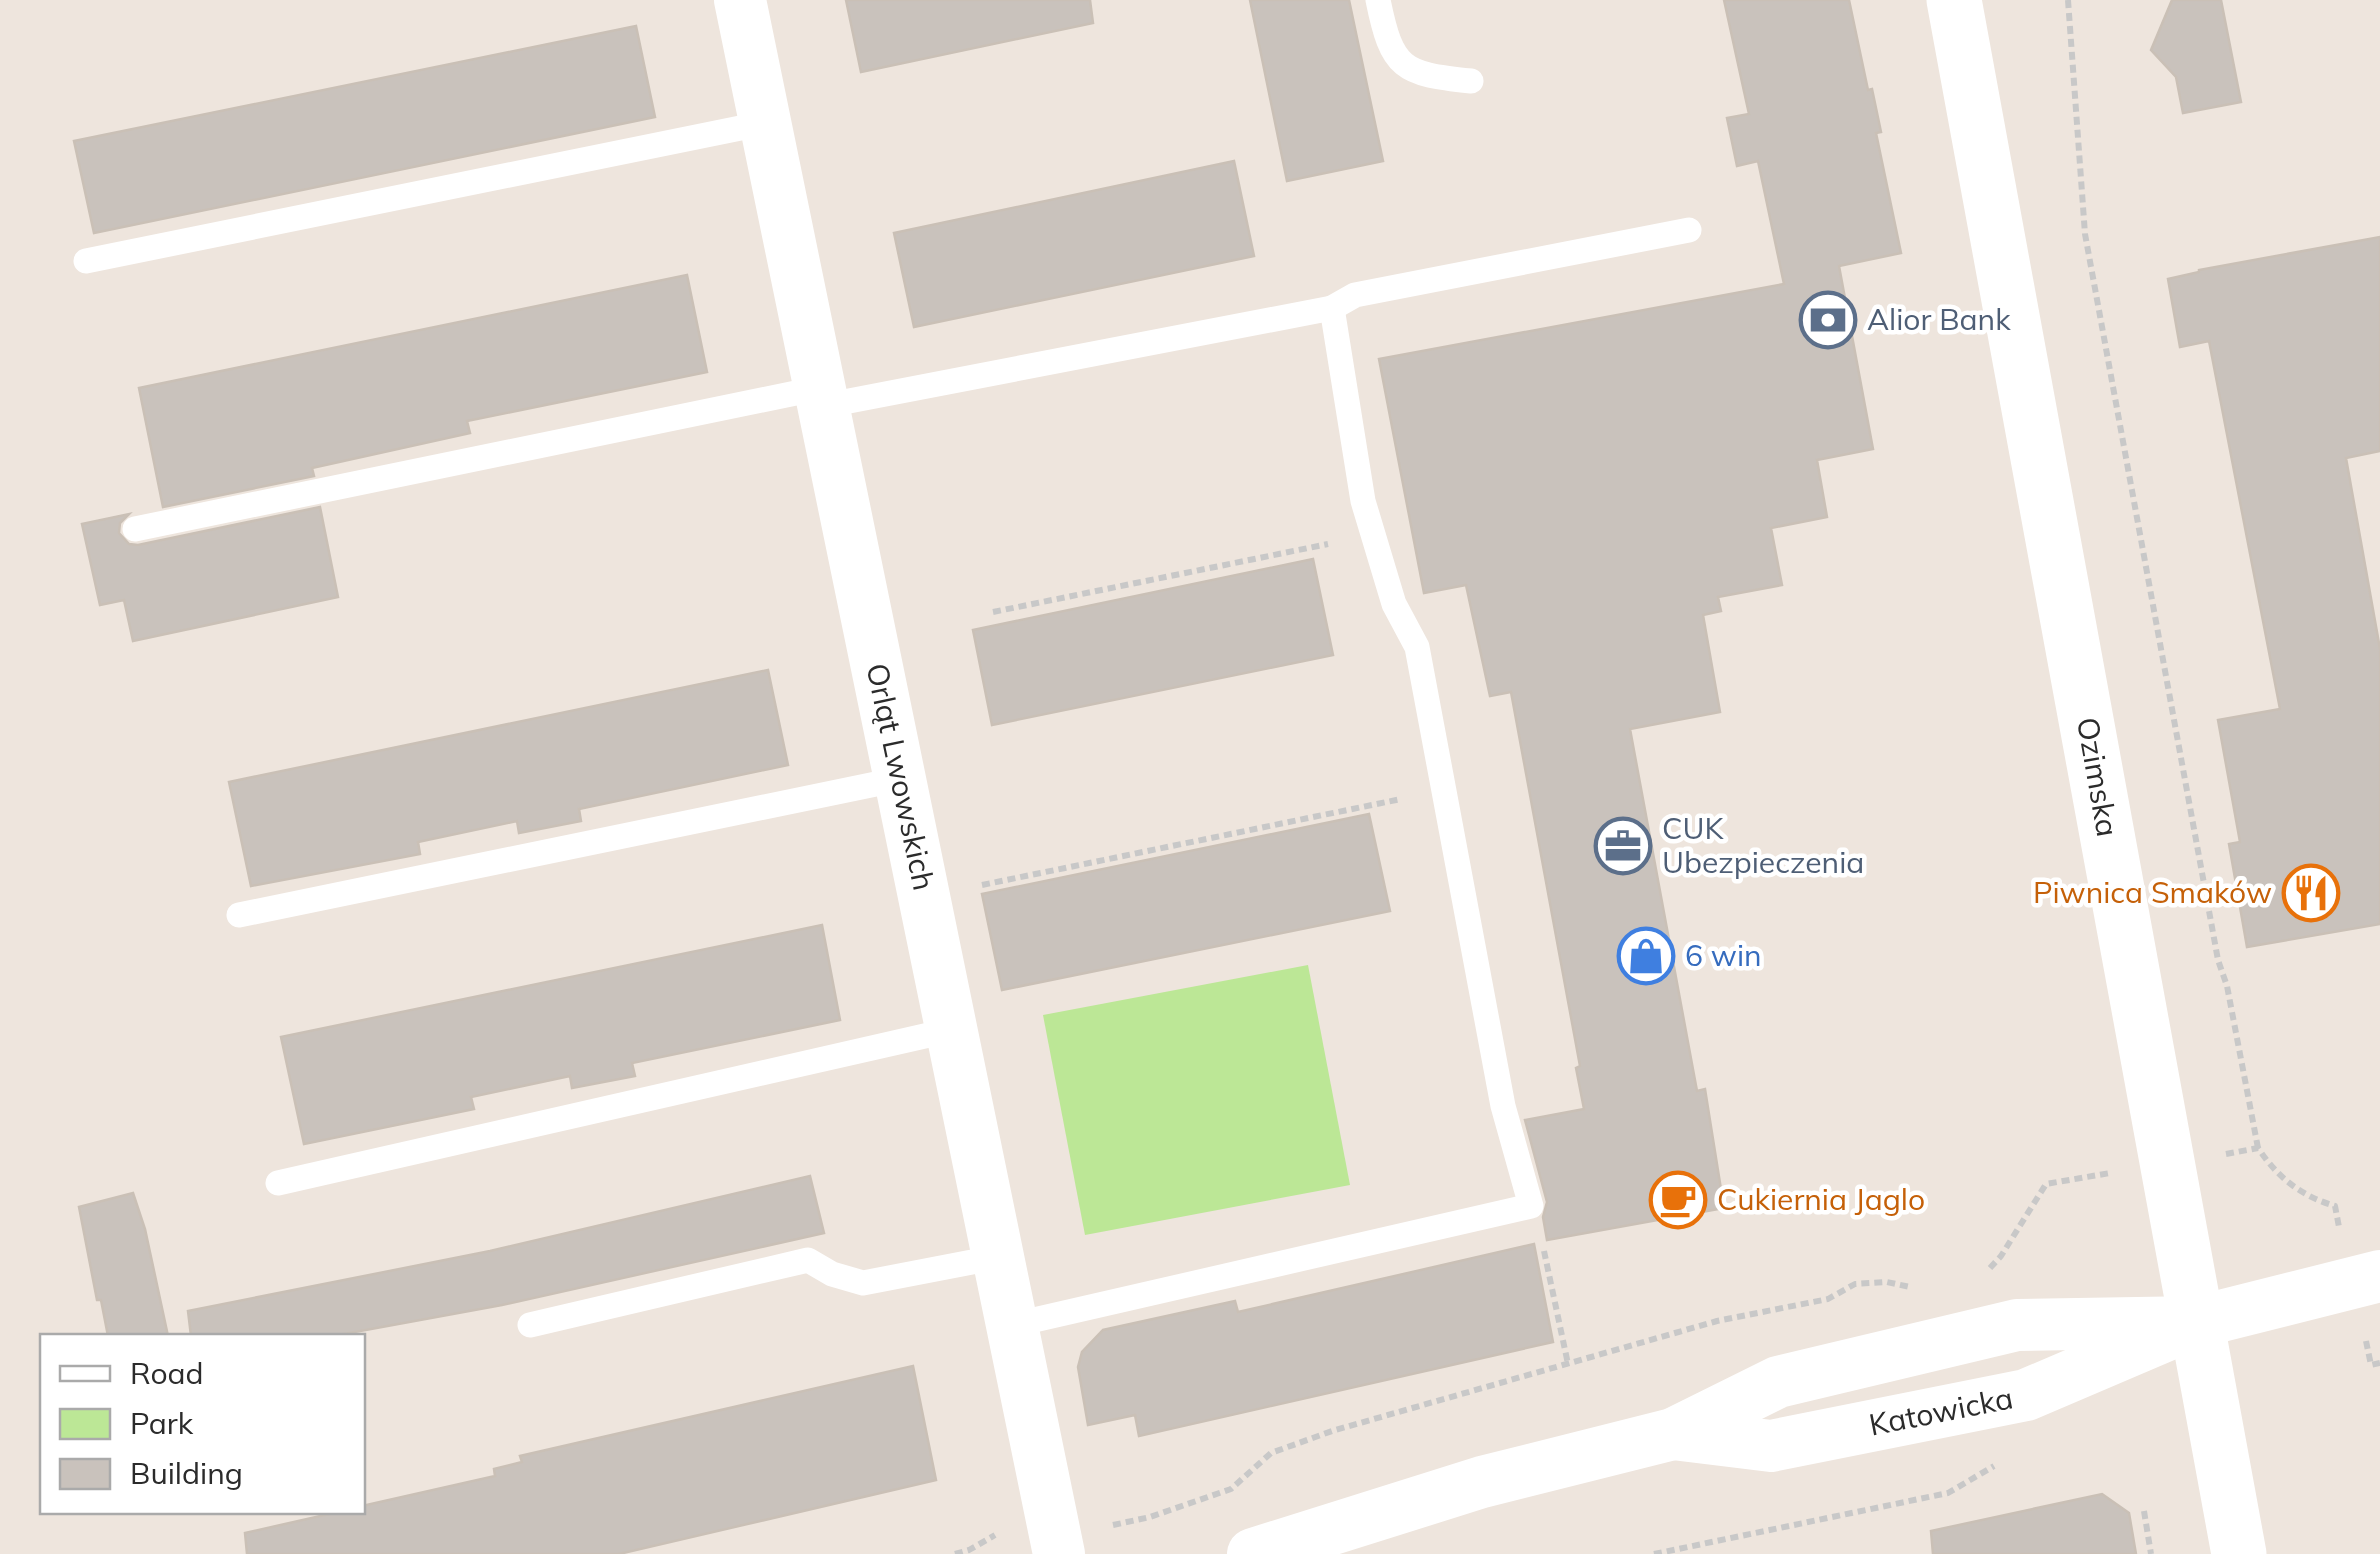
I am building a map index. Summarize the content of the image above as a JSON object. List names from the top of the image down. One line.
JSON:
{"streets":{"main road":["Ozimska"],"street":["Orląt Lwowskich","Katowicka"]},"crossings":[["Ozimska","Katowicka"]],"places":{"bank":["Alior Bank"],"office":["CUK Ubezpieczenia"],"restaurant":["Piwnica Smaków"],"shop":["6 win"],"cafe":["Cukiernia Jaglo"]},"legend":["Road","Park","Building"]}
